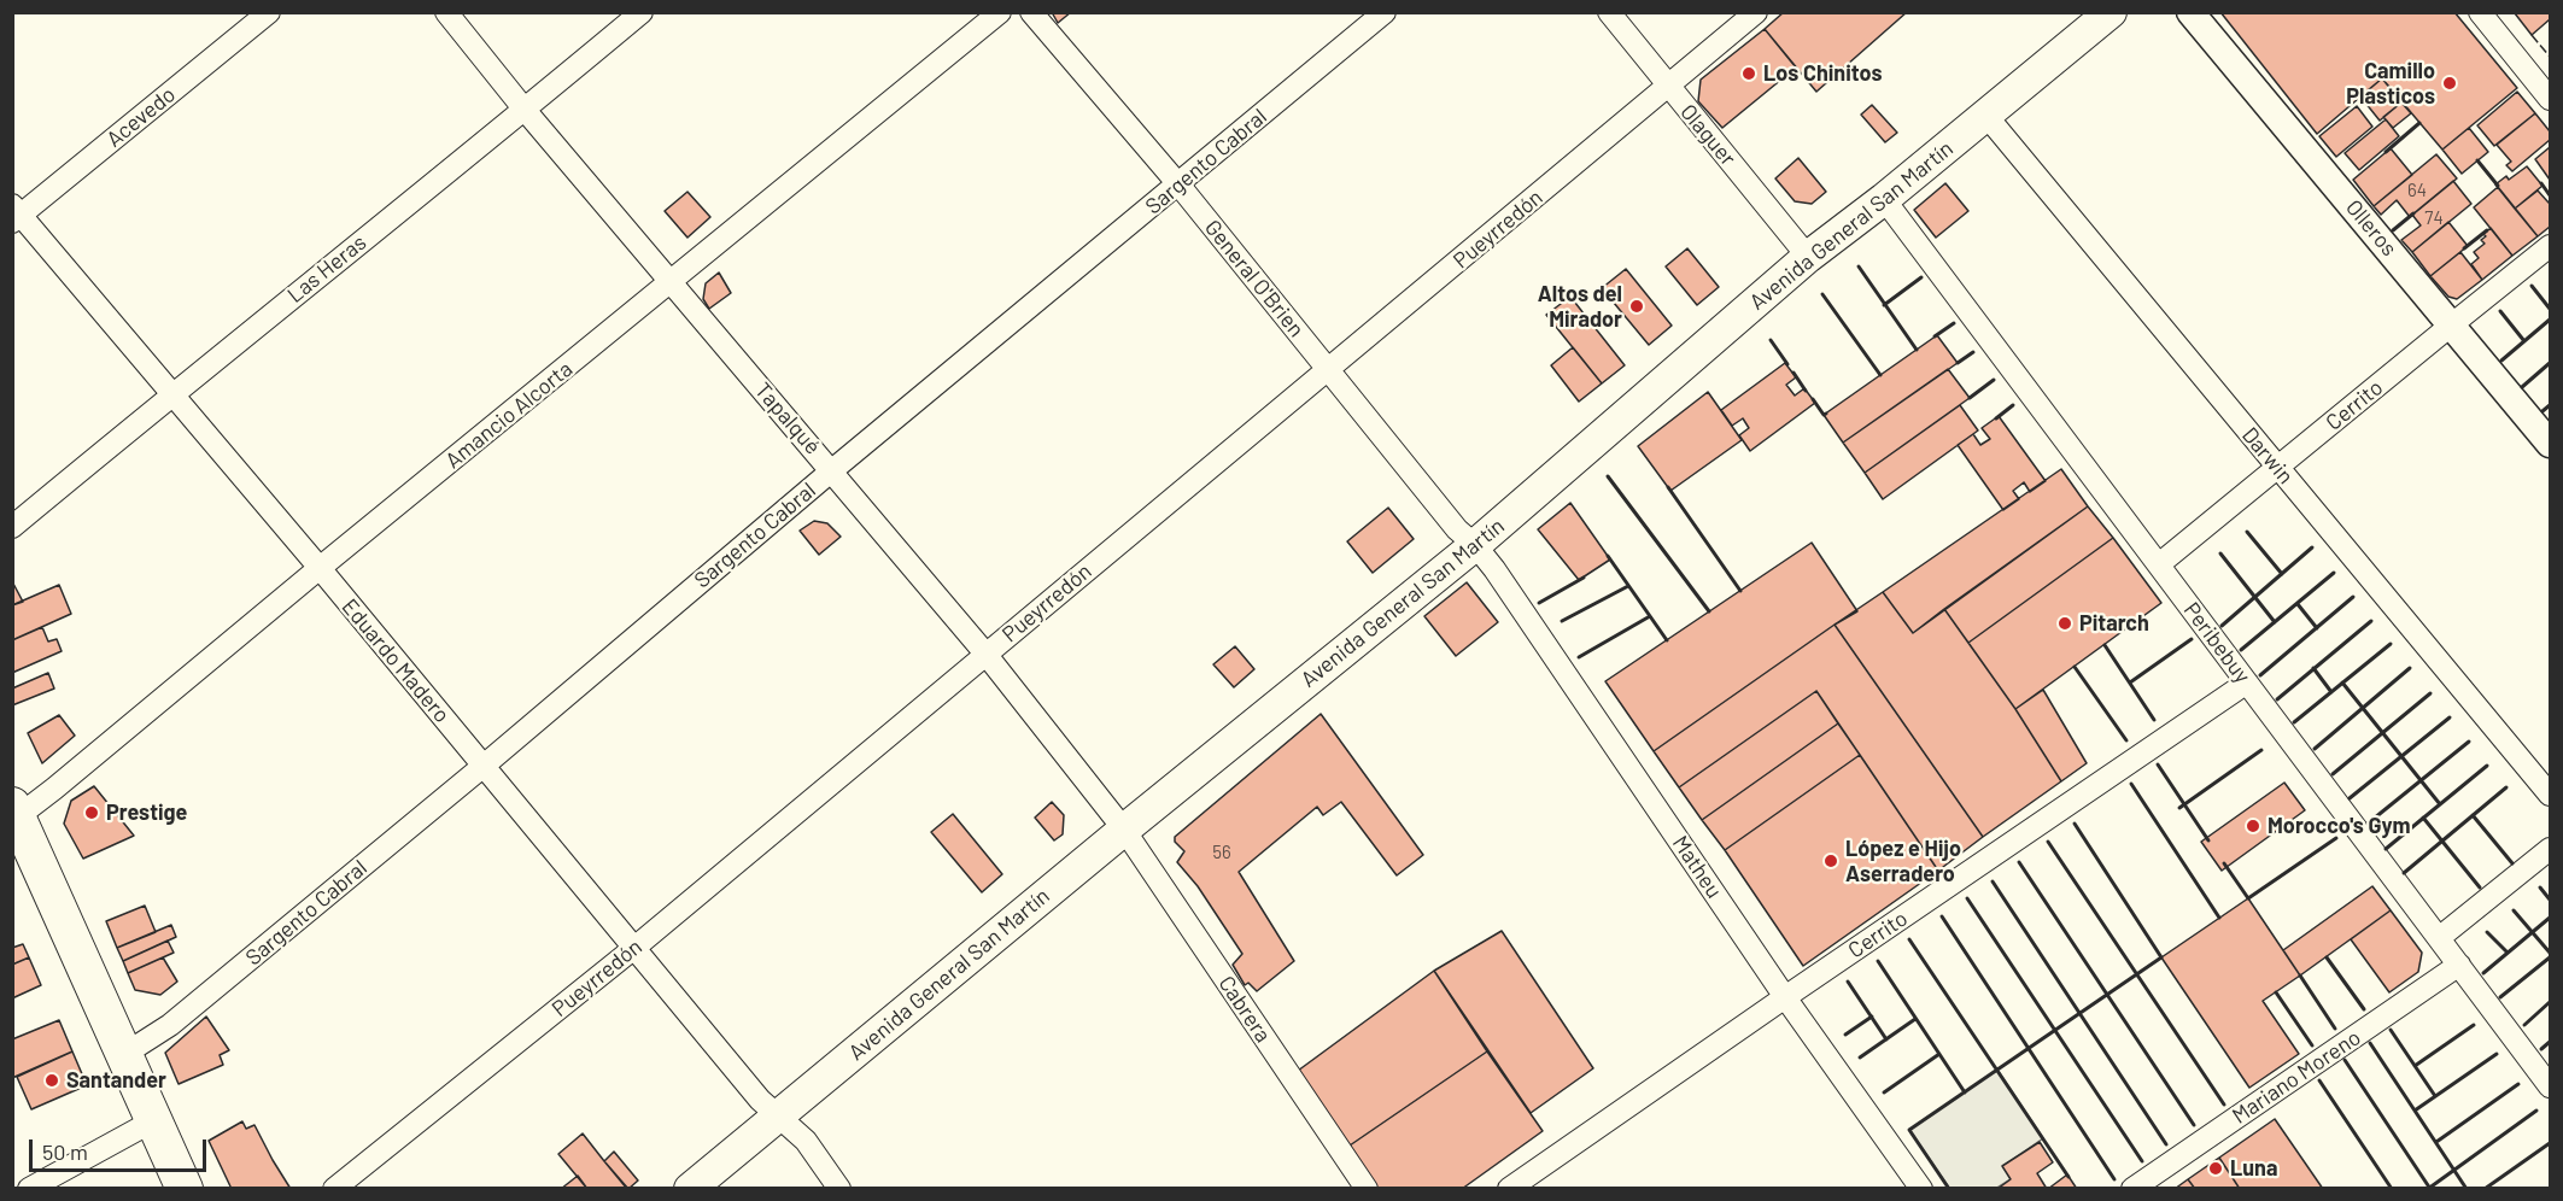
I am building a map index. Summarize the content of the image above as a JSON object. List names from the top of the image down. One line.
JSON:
{"streets":{"main road":["Avenida General San Martín"],"street":["Acevedo","Olaguer","Sargento Cabral","Olleros","Pueyrredón","Las Heras","General O'Brien","Cerrito","Amancio Alcorta","Tapalqué","Darwin","Peribebuy","Eduardo Madero","Matheu","Cabrera","Mariano Moreno"]},"crossings":[["Acevedo","Eduardo Madero"],["Olaguer","Avenida General San Martín"],["Olaguer","Pueyrredón"],["Sargento Cabral","General O'Brien"],["Sargento Cabral","Tapalqué"],["Sargento Cabral","Eduardo Madero"],["Avenida General San Martín","General O'Brien"],["Avenida General San Martín","Tapalqué"],["Avenida General San Martín","Darwin"],["Avenida General San Martín","Peribebuy"],["Avenida General San Martín","Eduardo Madero"],["Avenida General San Martín","Matheu"],["Avenida General San Martín","Cabrera"],["Olleros","Cerrito"],["Pueyrredón","General O'Brien"],["Pueyrredón","Tapalqué"],["Pueyrredón","Eduardo Madero"],["Las Heras","Tapalqué"],["Las Heras","Eduardo Madero"],["General O'Brien","Matheu"],["Cerrito","Darwin"],["Cerrito","Peribebuy"],["Cerrito","Matheu"],["Amancio Alcorta","Tapalqué"],["Amancio Alcorta","Eduardo Madero"],["Tapalqué","Cabrera"],["Peribebuy","Mariano Moreno"]],"places":["Los Chinitos","Camillo Plasticos","Altos del Mirador","Pitarch","Prestige","Morocco's Gym","López e Hijo Aserradero","Santander","Luna"],"house_numbers":["64","74","56"],"scale_bar":"50 m"}
